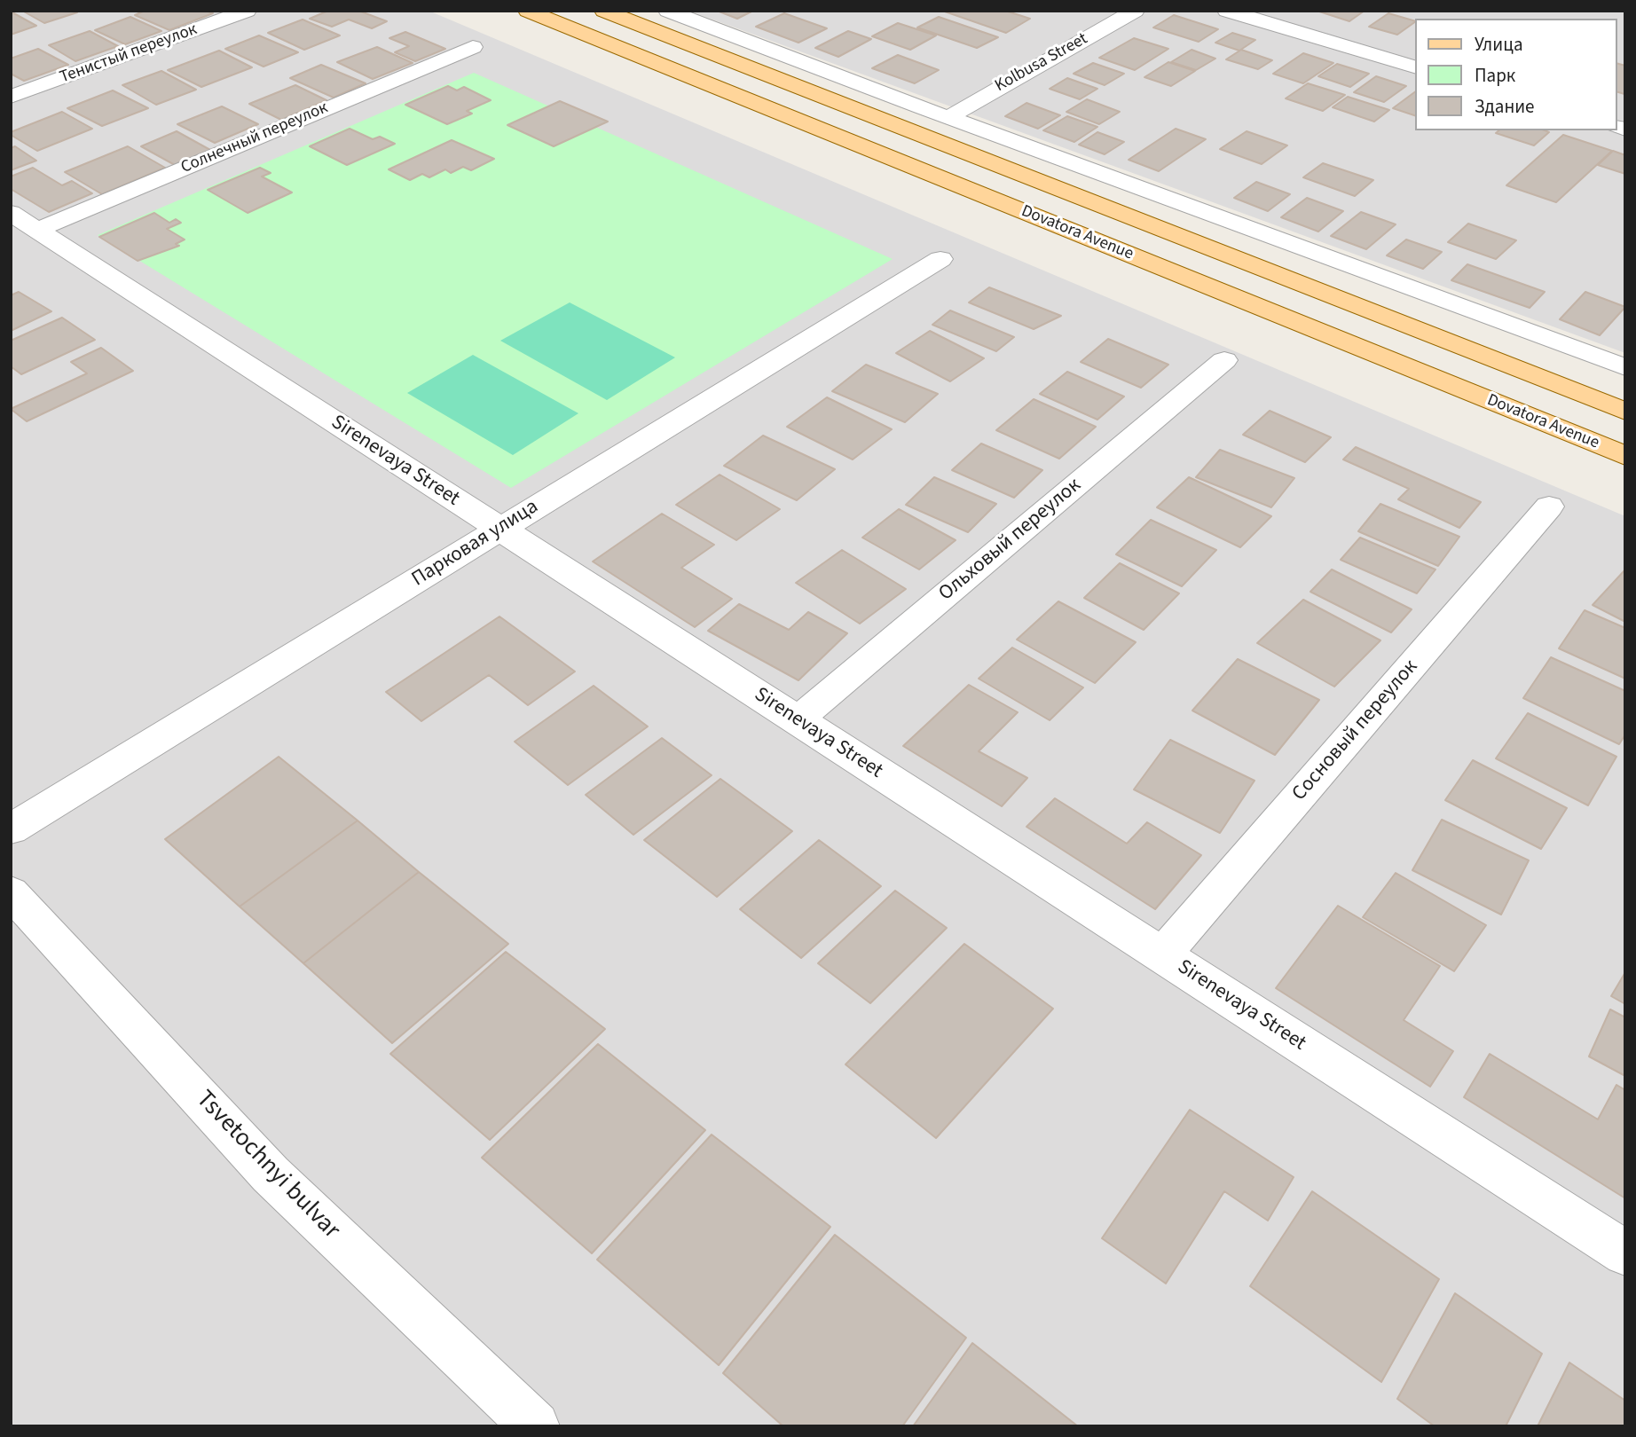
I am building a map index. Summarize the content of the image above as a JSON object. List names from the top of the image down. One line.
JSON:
{"streets":{"main road":["Dovatora Avenue"],"street":["Тенистый переулок","Kolbusa Street","Солнечный переулок","Sirenevaya Street","Ольховый переулок","Парковая улица","Сосновый переулок","Tsvetochnyi bulvar"]},"crossings":[["Солнечный переулок","Sirenevaya Street"],["Sirenevaya Street","Ольховый переулок"],["Sirenevaya Street","Парковая улица"],["Sirenevaya Street","Сосновый переулок"]],"legend":["Улица","Парк","Здание"]}
